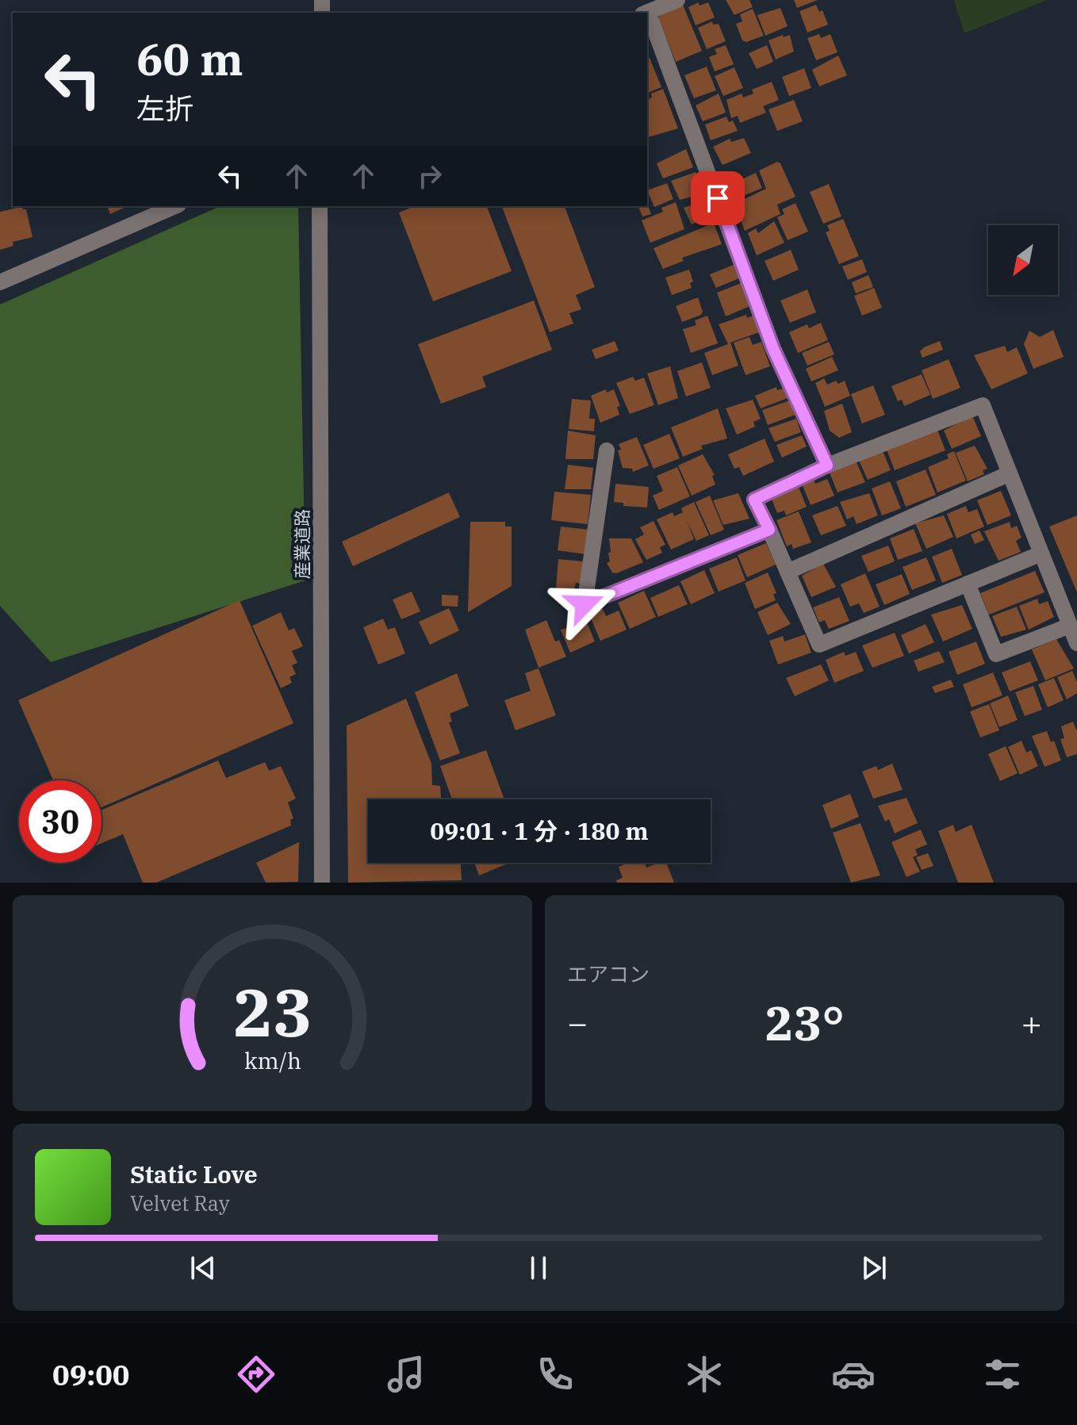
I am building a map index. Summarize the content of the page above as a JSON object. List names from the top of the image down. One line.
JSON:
{"streets":{"street":["産業道路"]},"north":"bottom left","page":{"turn":["60 m","左折"],"limit":"30","trip":"09:01 · 1 分 · 180 m","tile":"エアコン","heat":["−","23°","+"],"song":["Static Love","Velvet Ray"],"tabs":"09:00","gauge":["23","km/h"]}}
